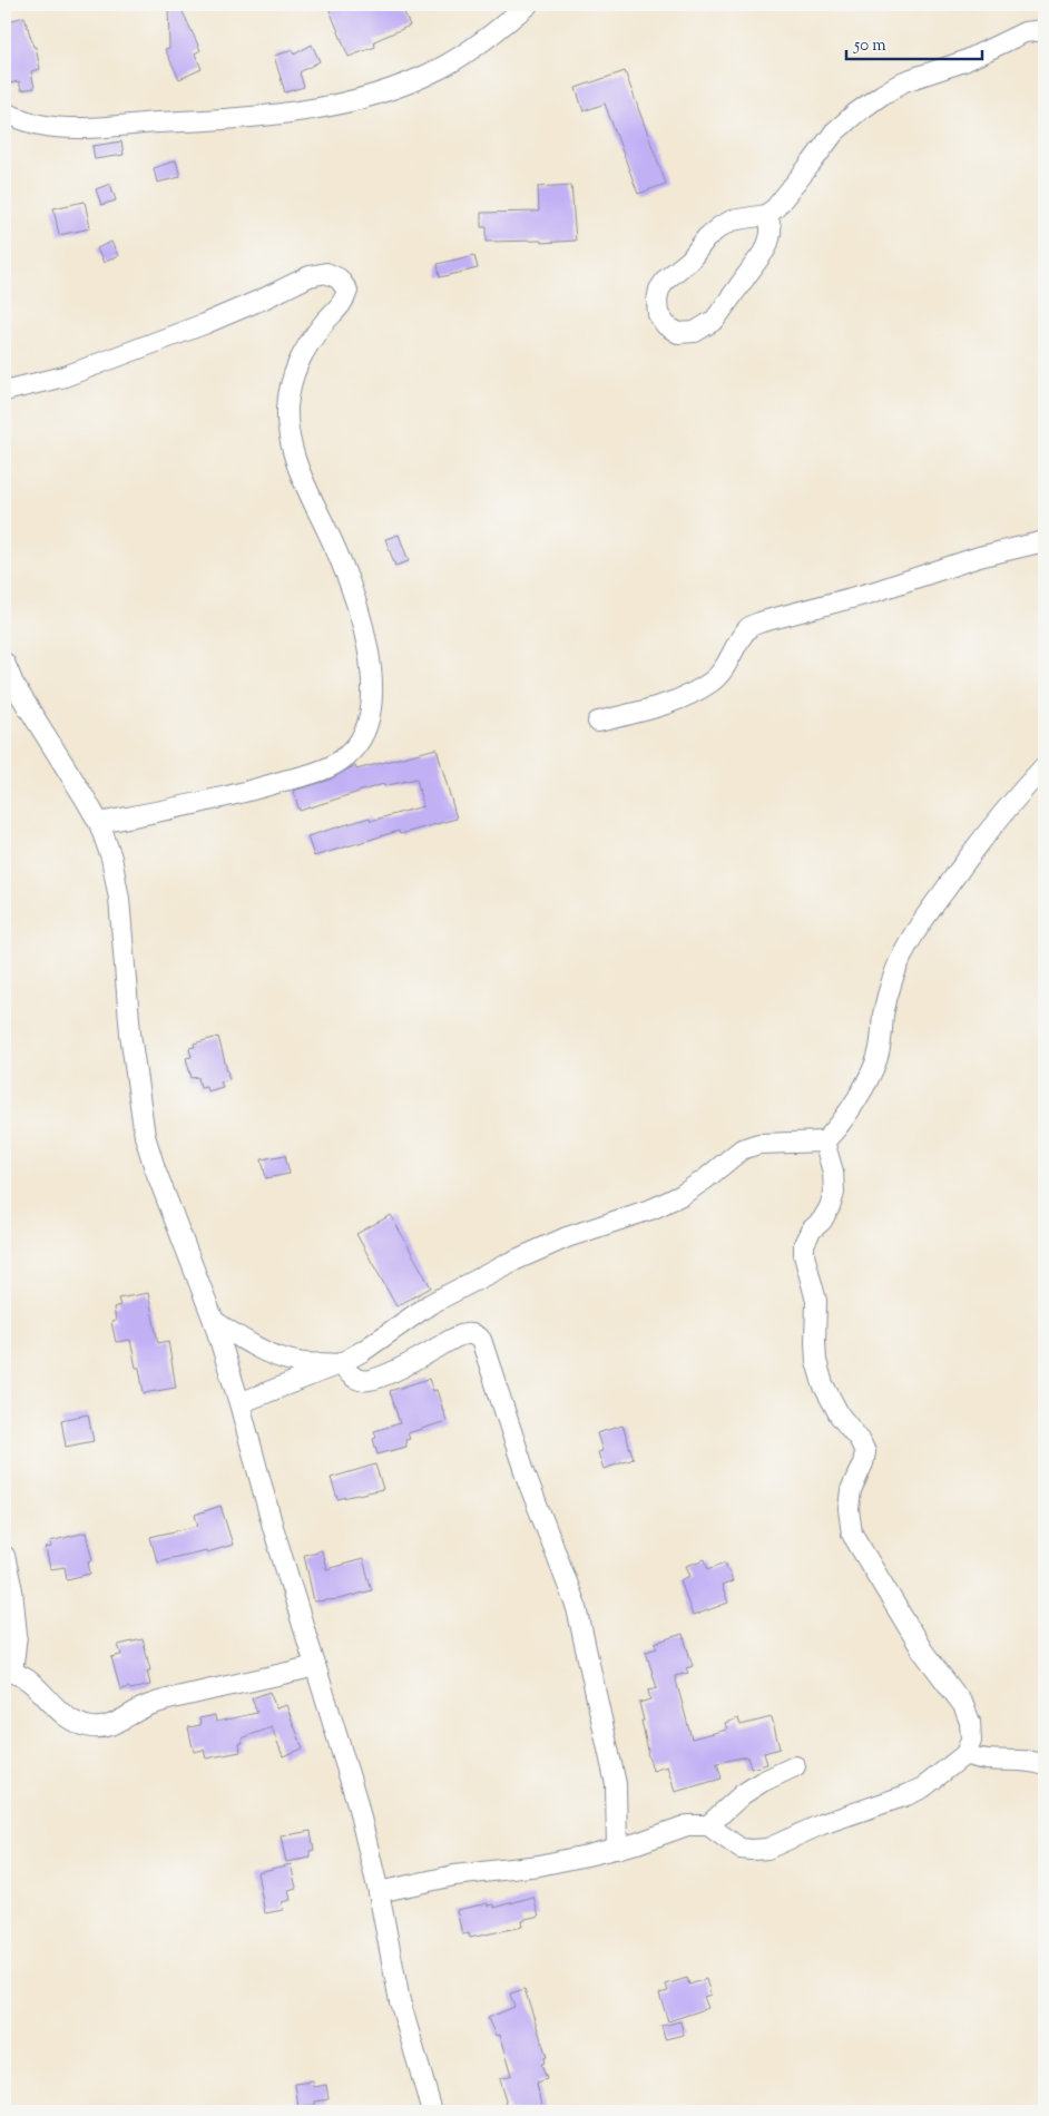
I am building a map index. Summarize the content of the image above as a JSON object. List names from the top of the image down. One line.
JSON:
{"scale_bar":"50 m"}
